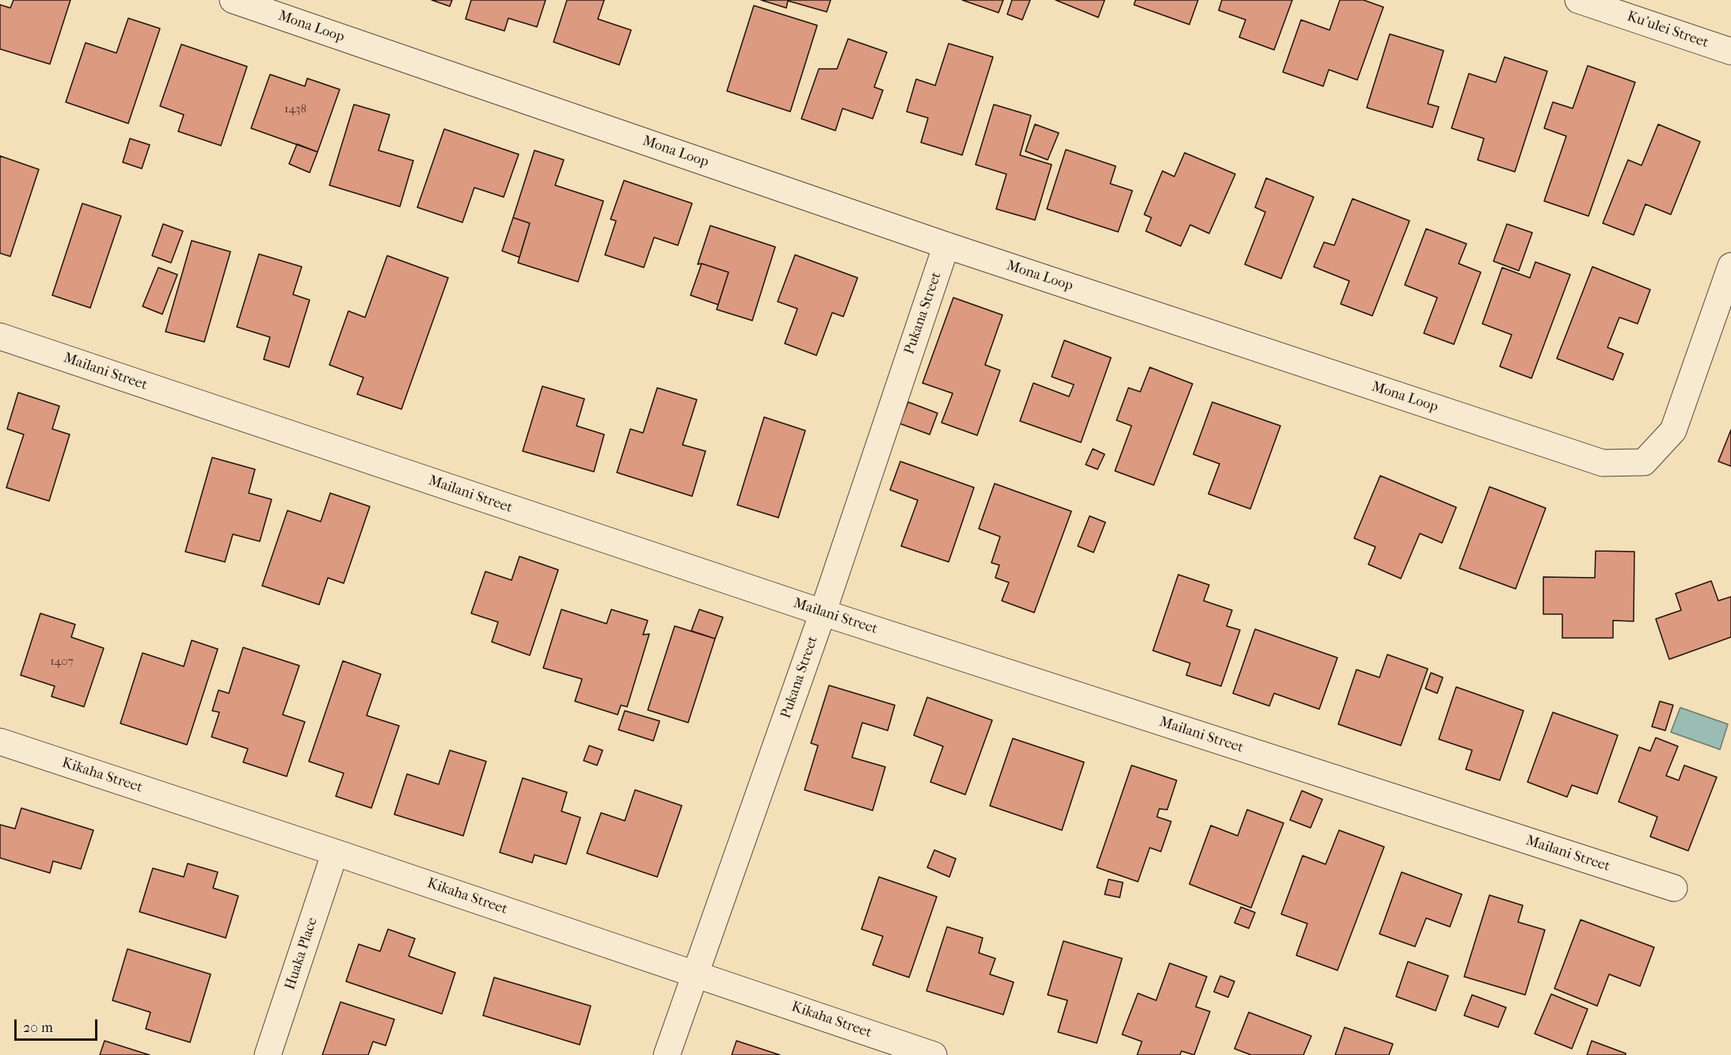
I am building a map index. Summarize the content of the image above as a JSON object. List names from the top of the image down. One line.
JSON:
{"streets":{"street":["Mona Loop","Ku'ulei Street","Pukana Street","Mailani Street","Kikaha Street","Huaka Place"]},"crossings":[["Mona Loop","Pukana Street"],["Pukana Street","Mailani Street"],["Pukana Street","Kikaha Street"],["Kikaha Street","Huaka Place"]],"house_numbers":["1438","1407"],"scale_bar":"20 m"}
